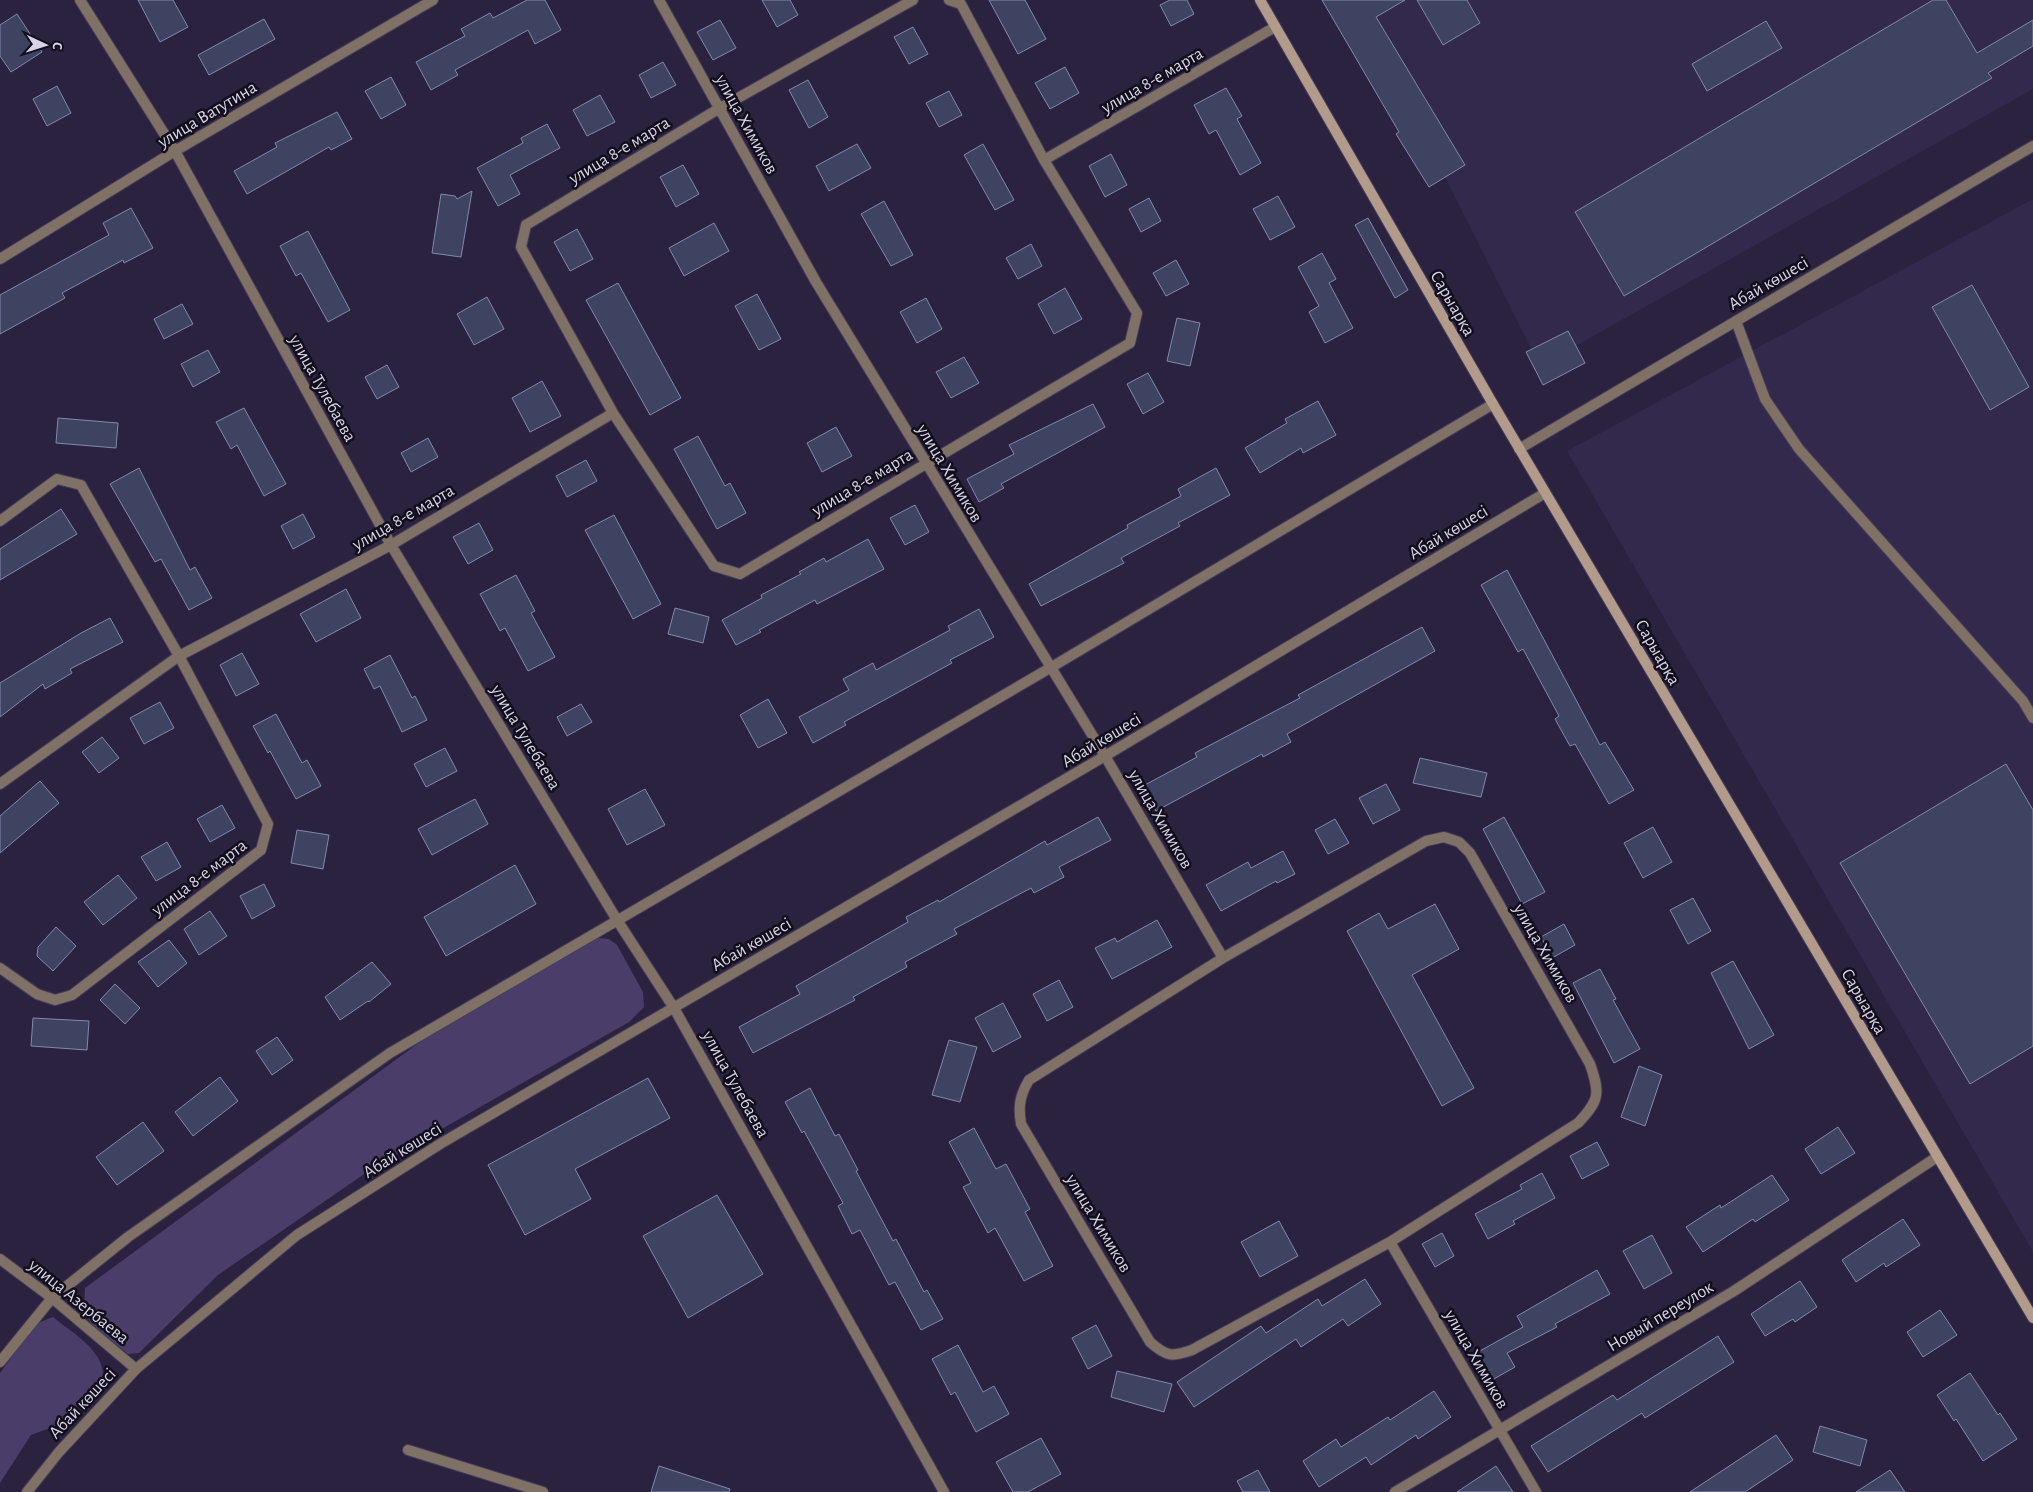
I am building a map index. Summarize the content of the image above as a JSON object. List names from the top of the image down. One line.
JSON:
{"streets":{"main road":["Сарыарқа"],"street":["улица 8-е марта","улица Ватутина","улица Химиков","Абай көшесі","улица Тулебаева","улица Азербаева","Новый переулок"]},"crossings":[["улица 8-е марта","улица Химиков"],["улица 8-е марта","Сарыарқа"],["улица 8-е марта","улица Тулебаева"],["улица Ватутина","улица Тулебаева"],["улица Химиков","Абай көшесі"],["улица Химиков","Новый переулок"],["Абай көшесі","Сарыарқа"],["Абай көшесі","улица Тулебаева"],["Абай көшесі","улица Азербаева"],["Сарыарқа","Новый переулок"]],"north":"right"}
